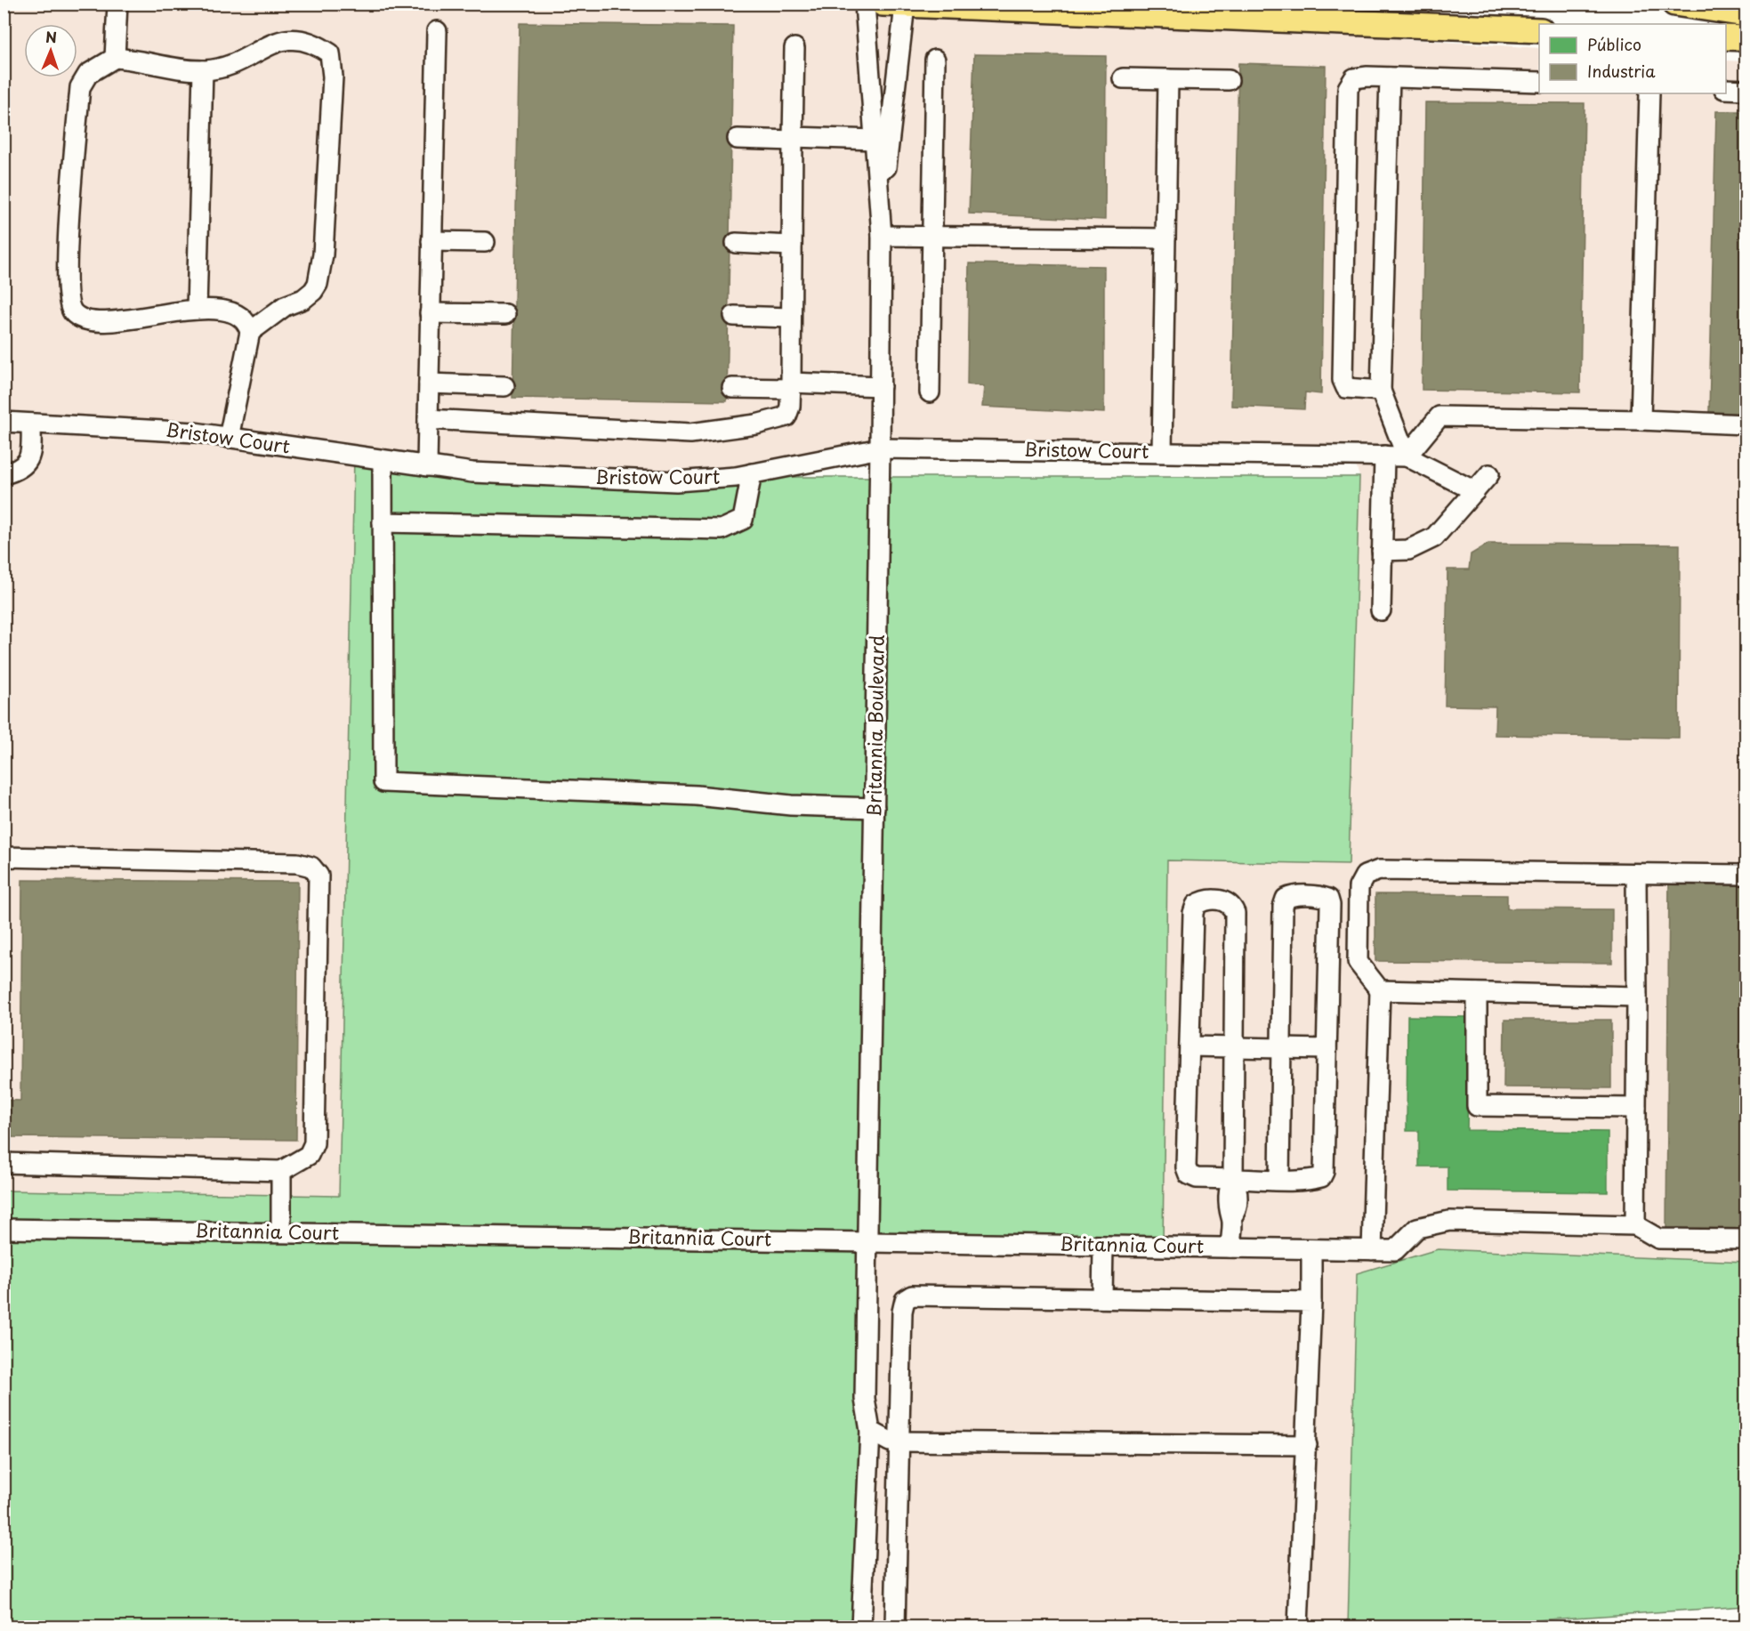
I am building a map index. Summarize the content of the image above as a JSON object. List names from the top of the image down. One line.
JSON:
{"streets":{"street":["Bristow Court","Britannia Boulevard","Britannia Court"]},"crossings":[["Bristow Court","Britannia Boulevard"],["Britannia Boulevard","Britannia Court"]],"legend":["Público","Industria"],"north":"top"}
